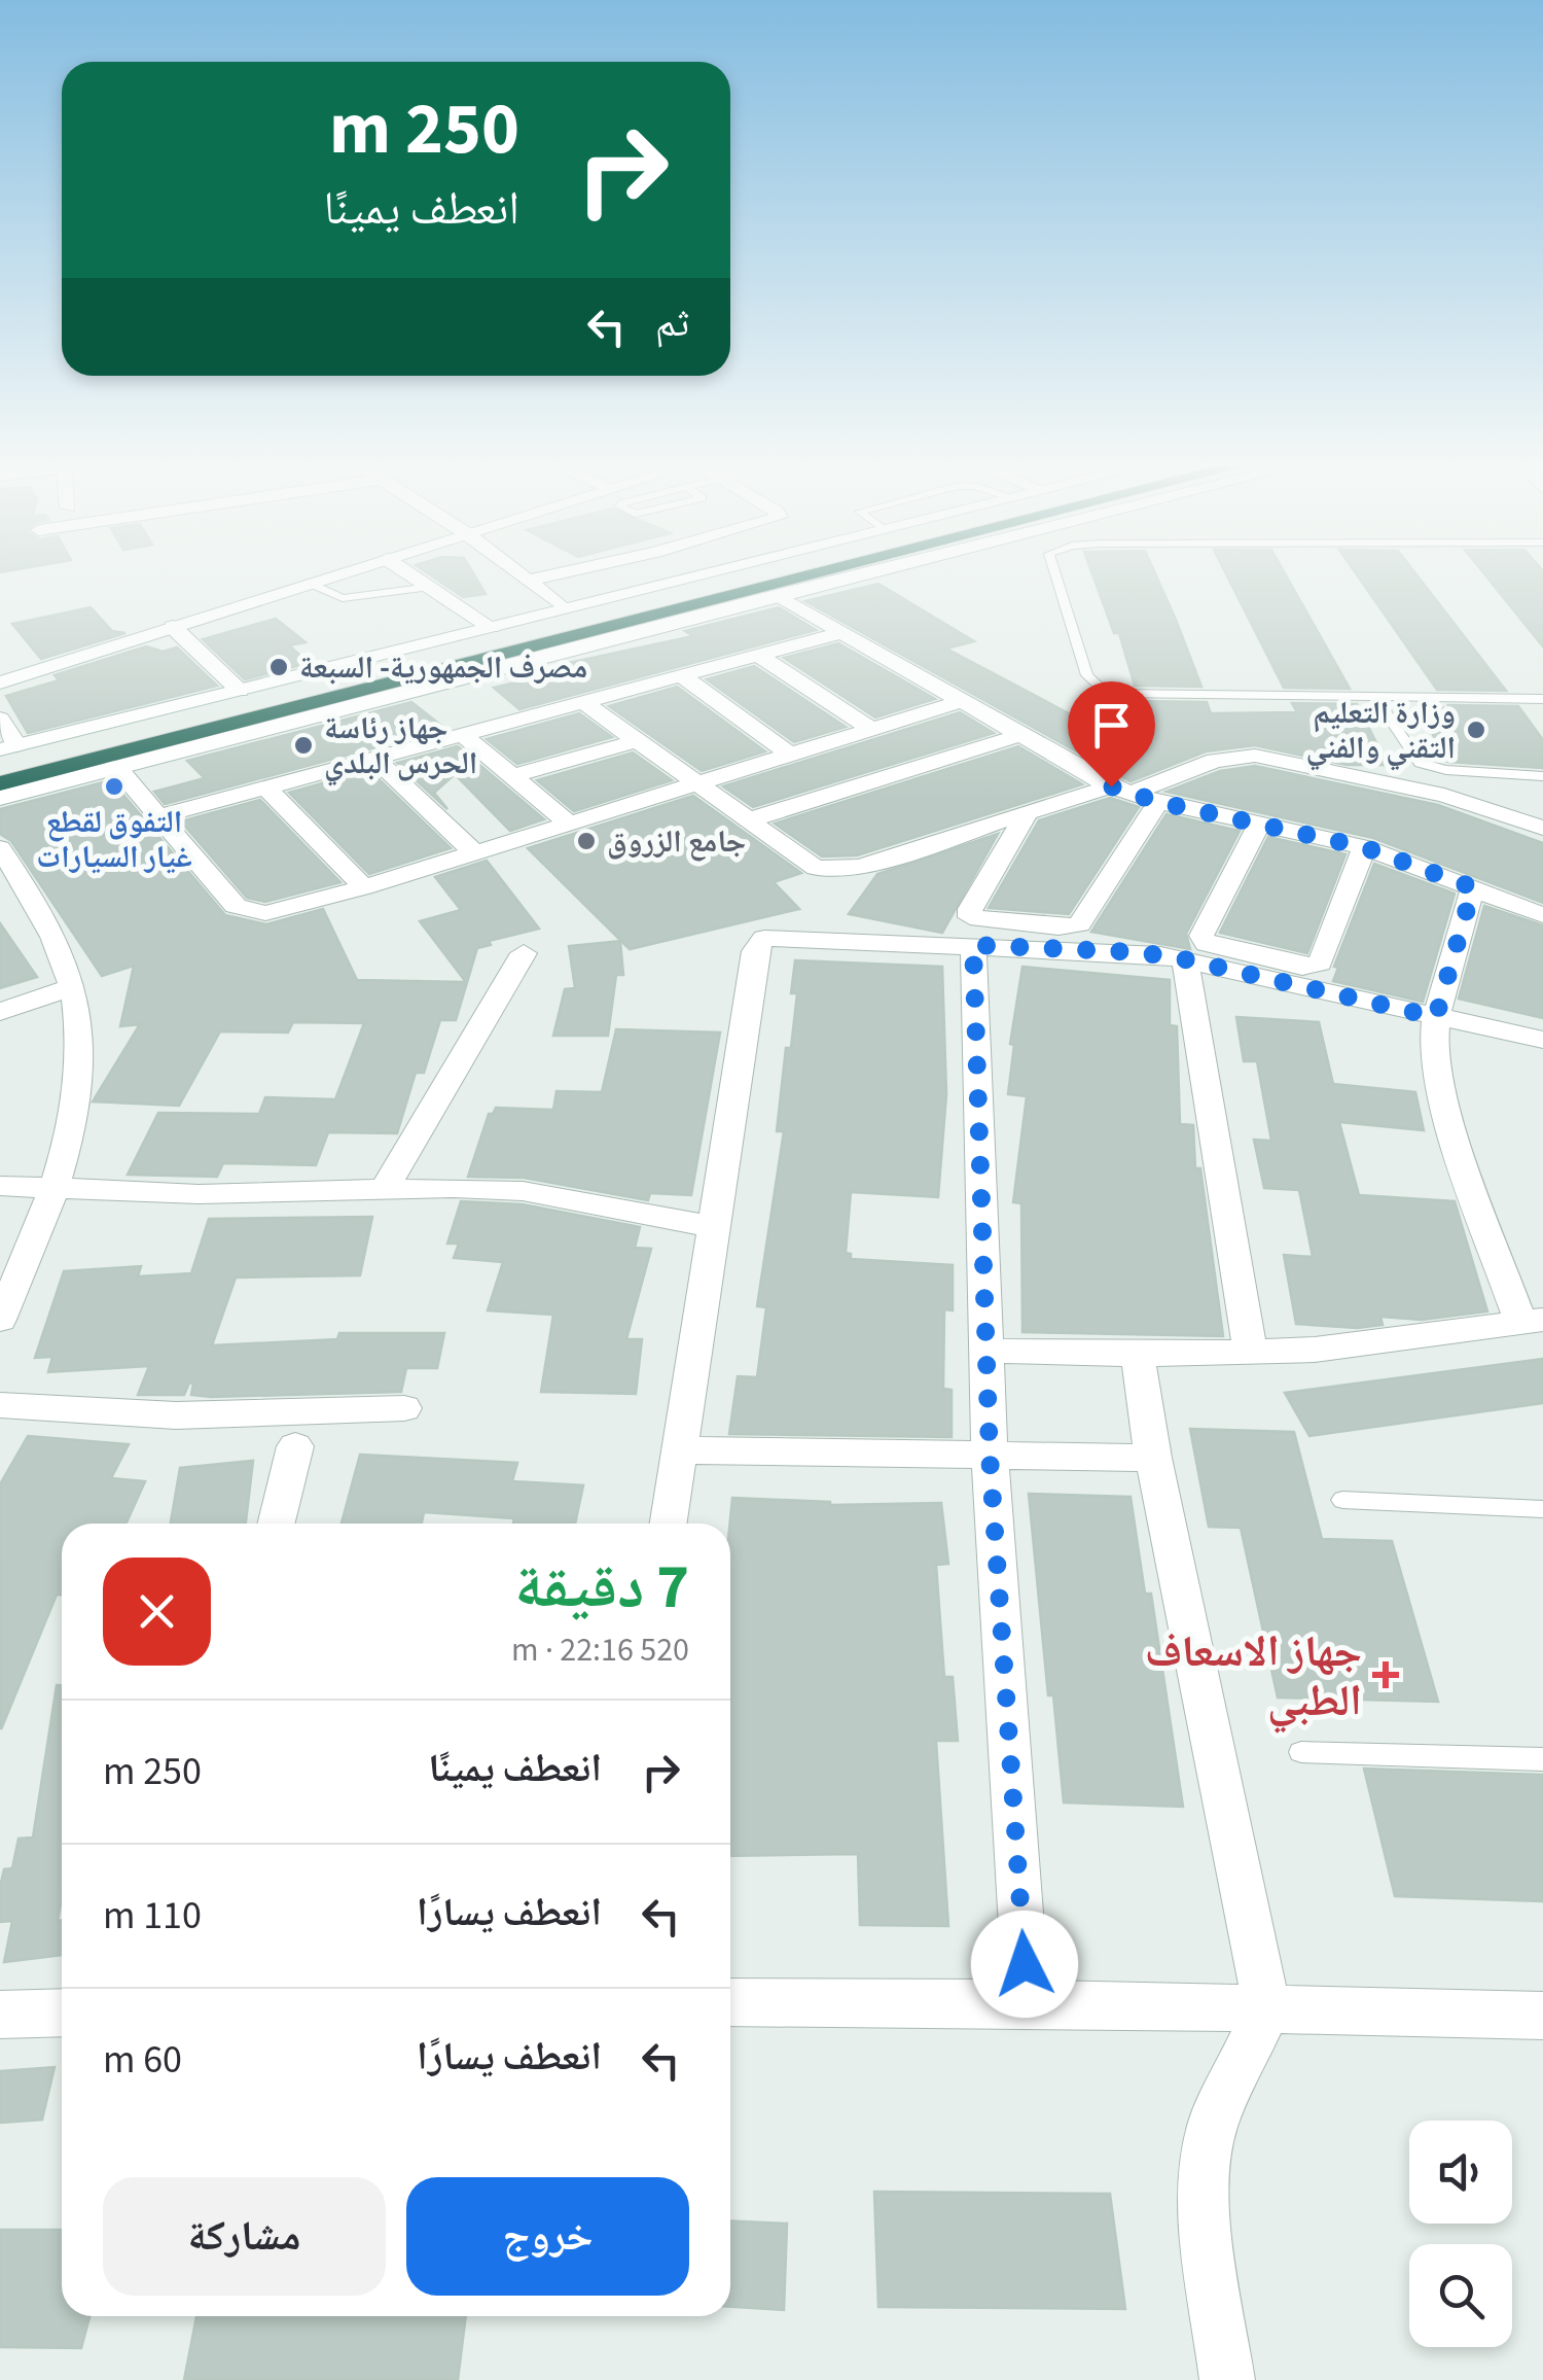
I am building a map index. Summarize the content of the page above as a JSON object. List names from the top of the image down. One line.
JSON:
{"places":{"other":["مصرف الجمهورية- السبعة","وزارة التعليم التقني والفني","جهاز رئاسة الحرس البلدي","التفوق لقطع غيار السيارات","جامع الزروق"],"health":["جهاز الاسعاف الطبي"]},"page":{"turn":["250 m","انعطف يمينًا"],"then":"ثم","heading":["7 دقيقة","520 m · 22:16"],"list":[{"name":"انعطف يمينًا","value":"250 m"},{"name":"انعطف يسارًا","value":"110 m"},{"name":"انعطف يسارًا","value":"60 m"}],"buttons":["خروج","مشاركة"]}}
